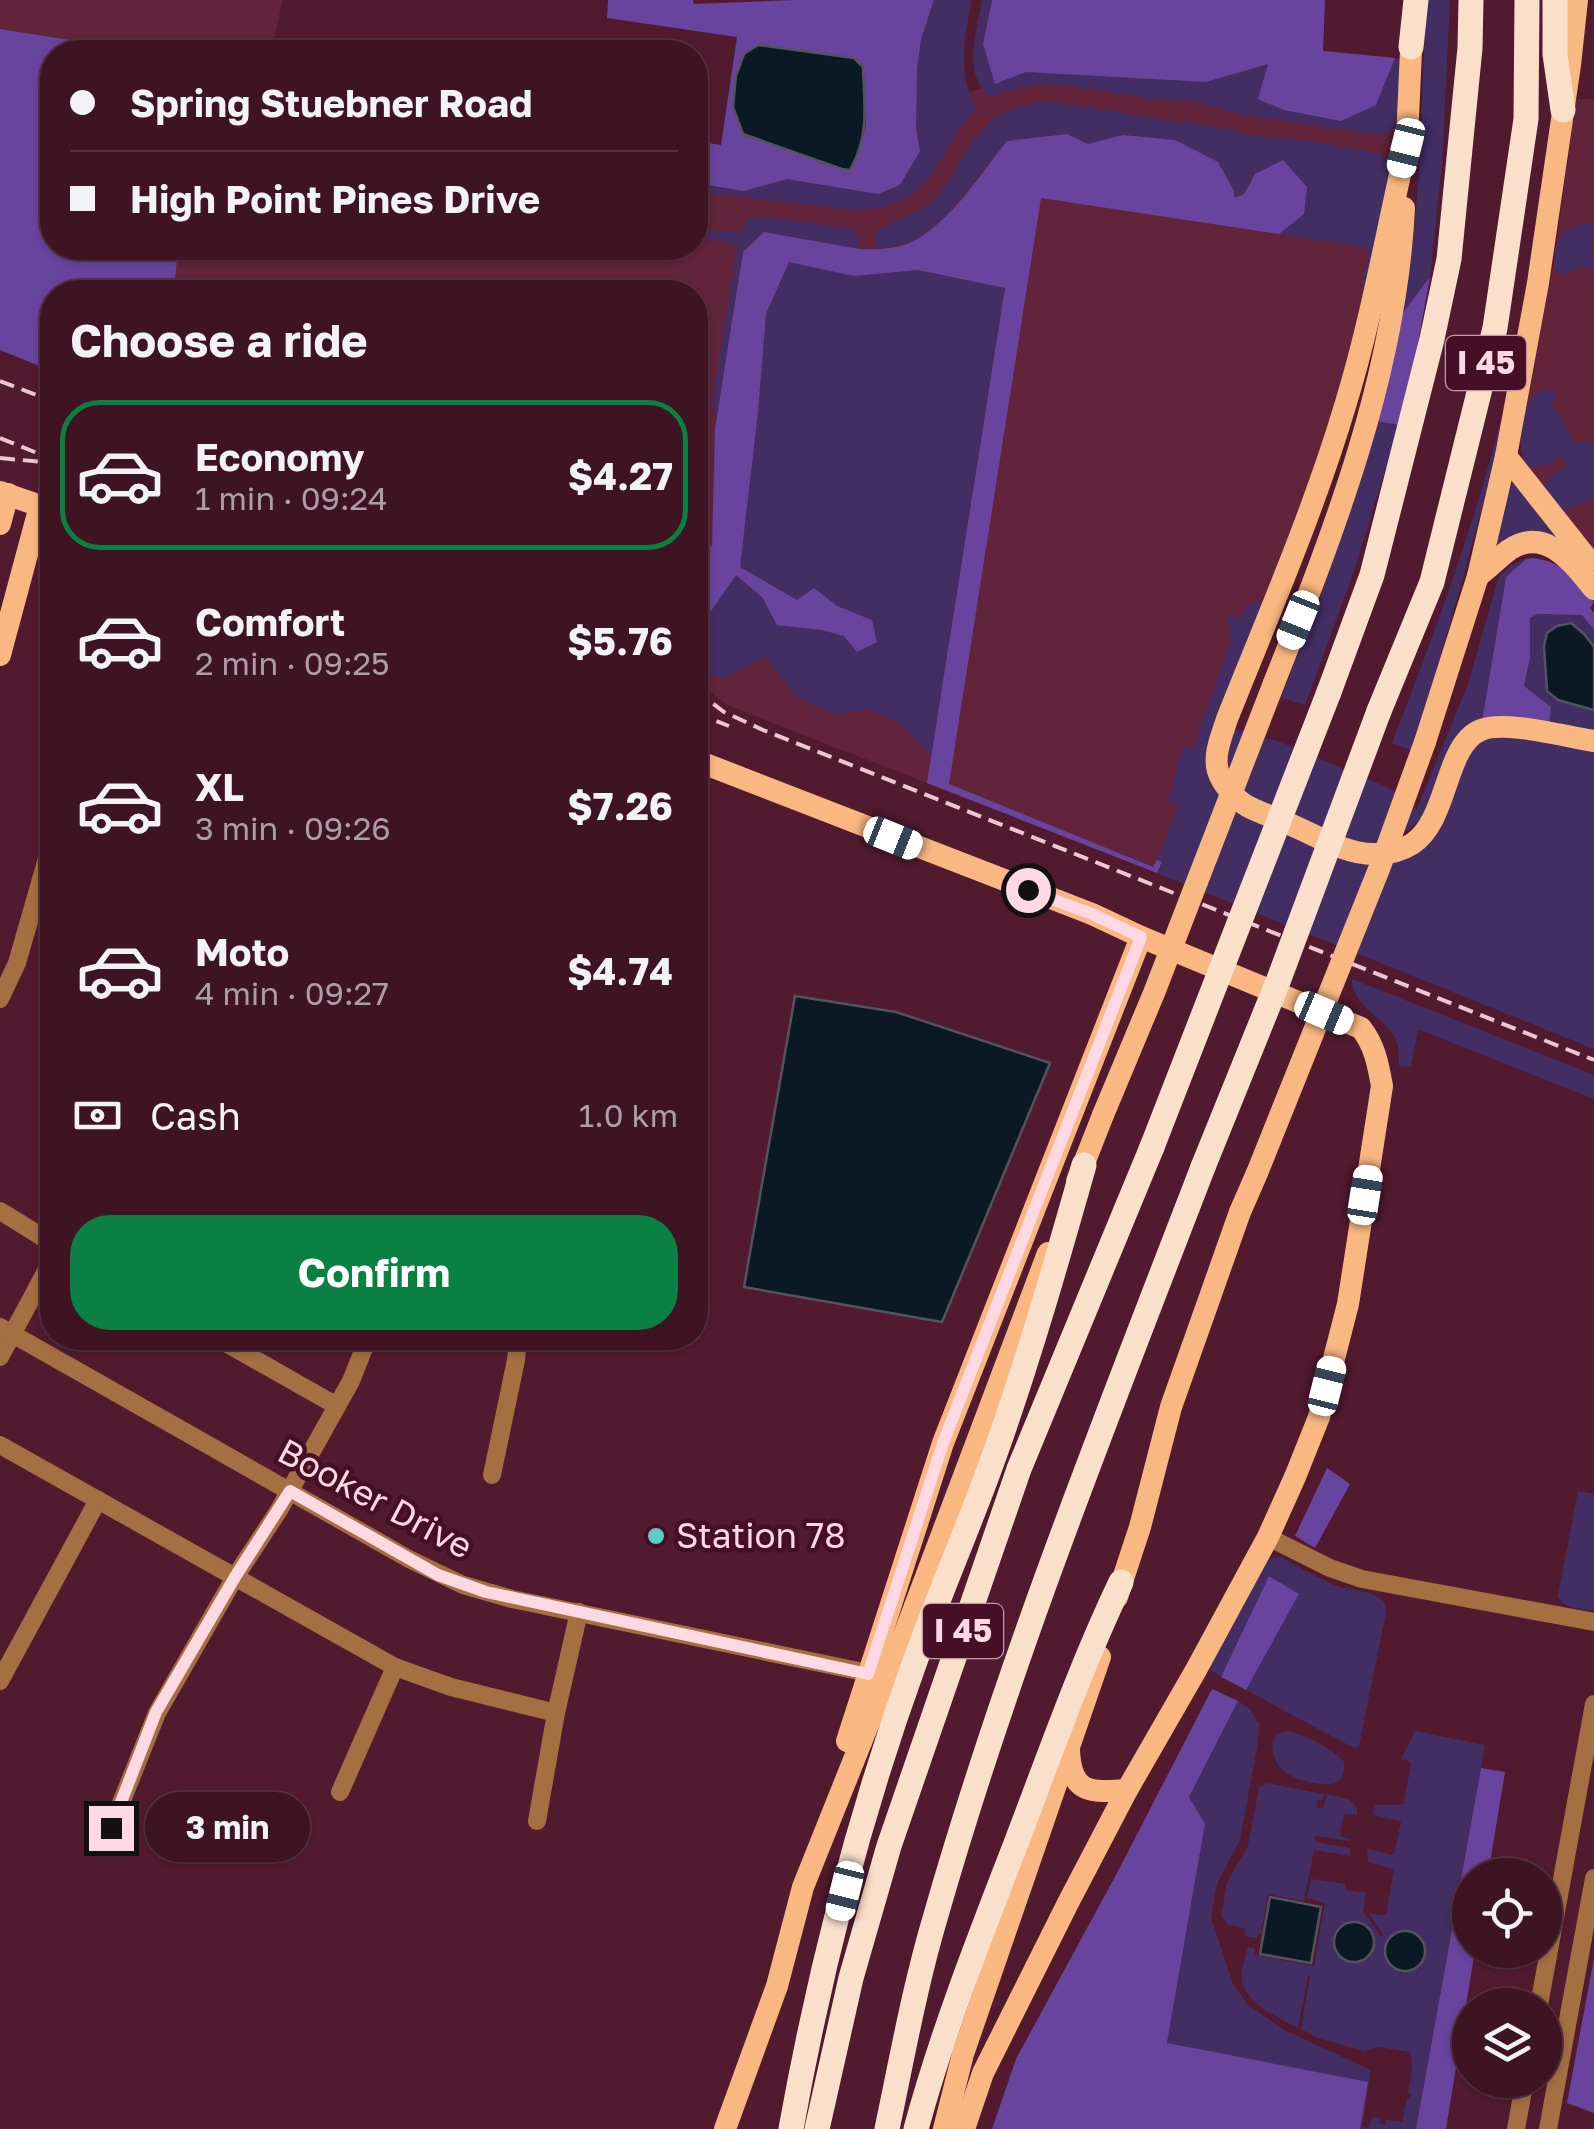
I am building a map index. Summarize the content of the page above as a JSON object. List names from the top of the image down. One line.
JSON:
{"streets":{"highway":["I 45"],"street":["Booker Drive"]},"places":["Station 78"],"page":{"banner":["Spring Stuebner Road","High Point Pines Drive"],"heading":"Choose a ride","list":[{"name":"Economy","note":"1 min · 09:24","value":"$4.27"},{"name":"Comfort","note":"2 min · 09:25","value":"$5.76"},{"name":"XL","note":"3 min · 09:26","value":"$7.26"},{"name":"Moto","note":"4 min · 09:27","value":"$4.74"}],"pay":["Cash","1.0 km"],"buttons":"Confirm","bubble":"3 min"}}
